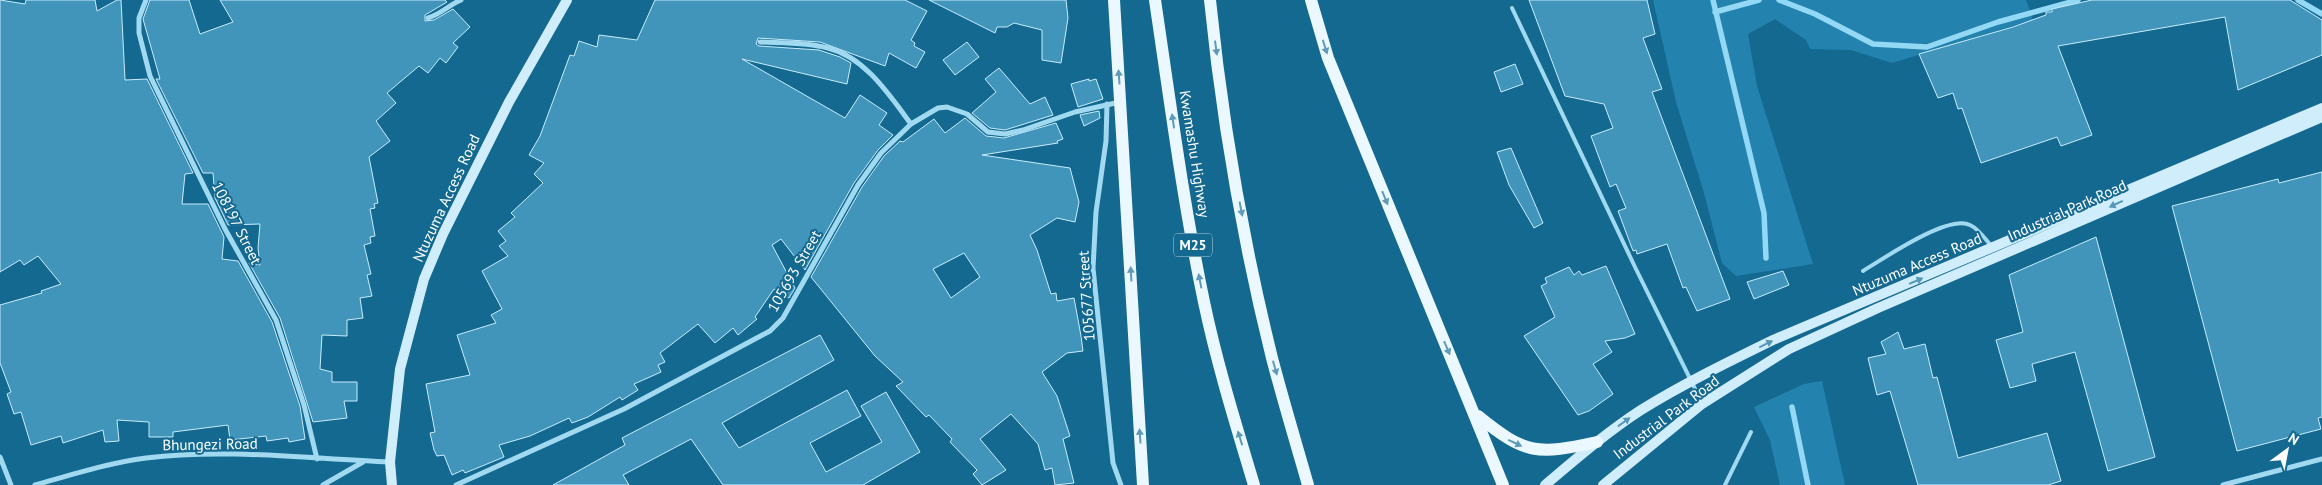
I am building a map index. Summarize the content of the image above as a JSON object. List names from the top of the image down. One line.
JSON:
{"streets":{"main road":["Kwamashu Highway","M25"],"street":["Ntuzuma Access Road","Industrial Park Road","108197 Street","105693 Street","105677 Street","Bhungezi Road"]},"crossings":[["Ntuzuma Access Road","Bhungezi Road"],["108197 Street","Bhungezi Road"],["105693 Street","105677 Street"]],"one_way":["Industrial Park Road"],"north":"top right"}
